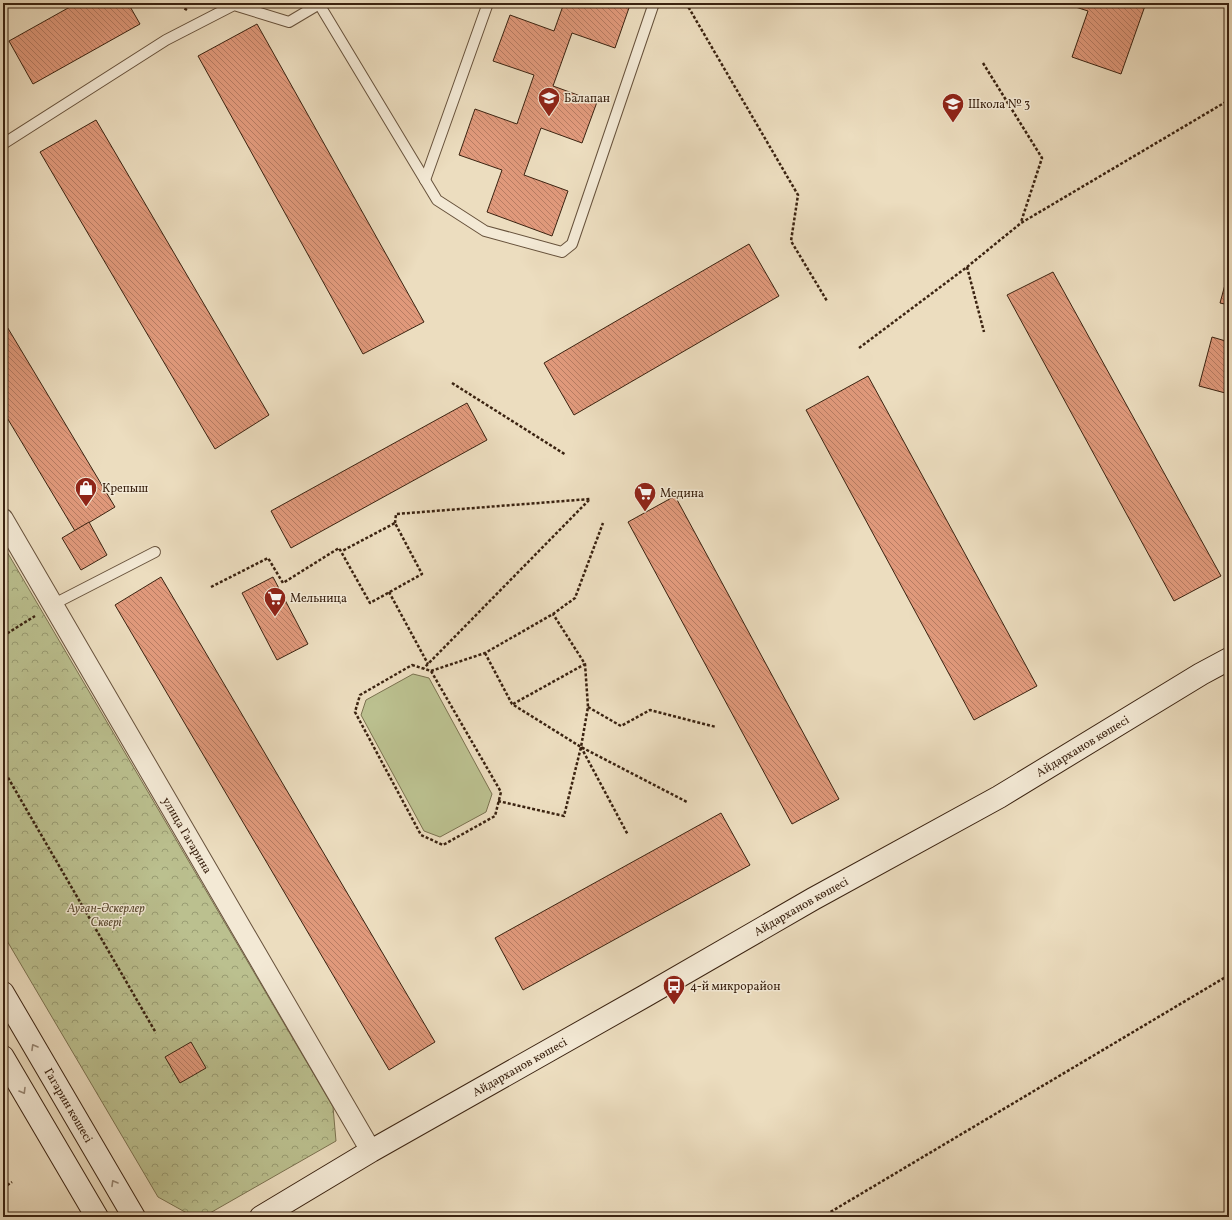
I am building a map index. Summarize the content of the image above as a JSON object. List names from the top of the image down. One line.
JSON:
{"streets":{"street":["Айдарханов көшесі","улица Гагарина","Гагарин көшесі"]},"crossings":[["Айдарханов көшесі","улица Гагарина"]],"parks":["Ауған-Әскерлер Сквері"],"places":{"school or university":["Балапан","Школа № 3"],"shop":["Крепыш"],"supermarket":["Медина","Мельница"],"bus stop":["4-й микрорайон"]}}
